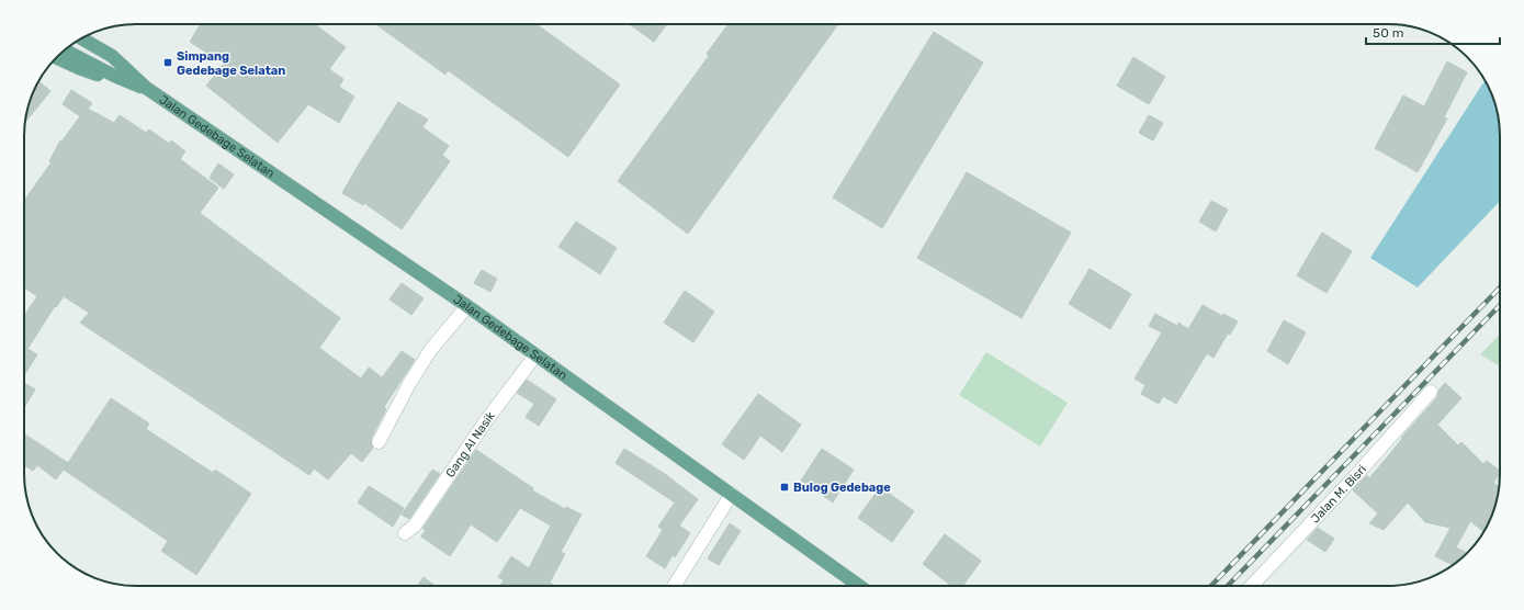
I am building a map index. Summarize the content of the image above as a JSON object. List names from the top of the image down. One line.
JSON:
{"streets":{"main road":["Jalan Gedebage Selatan"],"street":["Gang Al Nasik","Jalan M. Bisri"]},"crossings":[["Jalan Gedebage Selatan","Gang Al Nasik"]],"places":{"transit":["Simpang Gedebage Selatan","Bulog Gedebage"]},"scale_bar":"50 m"}
